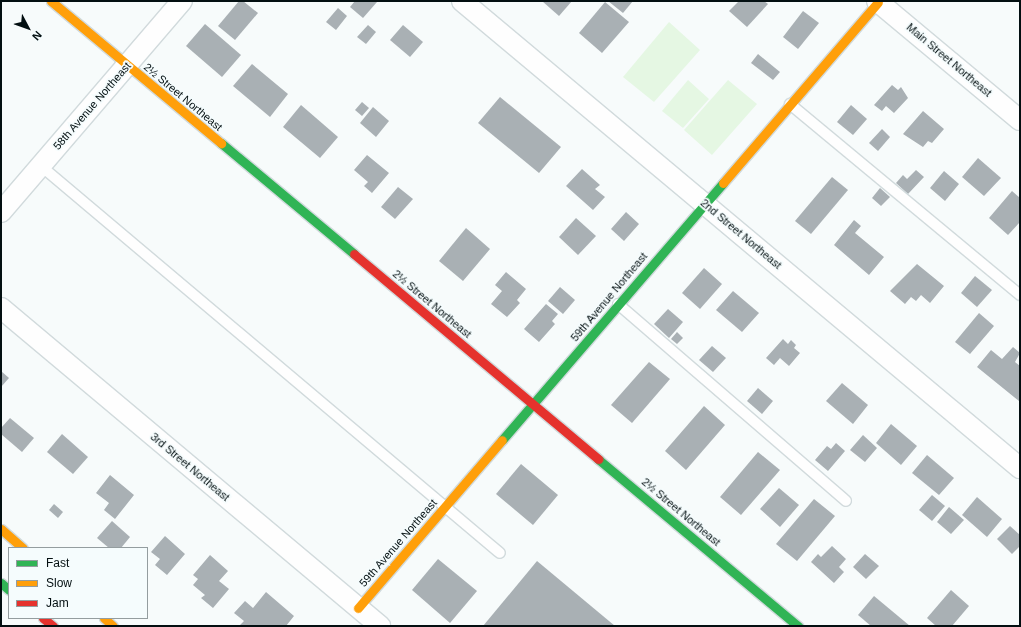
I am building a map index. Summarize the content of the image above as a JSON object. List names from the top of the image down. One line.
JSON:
{"streets":{"street":["Main Street Northeast","2½ Street Northeast","58th Avenue Northeast","2nd Street Northeast","59th Avenue Northeast","3rd Street Northeast"]},"crossings":[["Main Street Northeast","59th Avenue Northeast"],["2½ Street Northeast","58th Avenue Northeast"],["2½ Street Northeast","59th Avenue Northeast"],["2nd Street Northeast","59th Avenue Northeast"],["59th Avenue Northeast","3rd Street Northeast"]],"legend":["Fast","Slow","Jam"],"north":"bottom right"}
